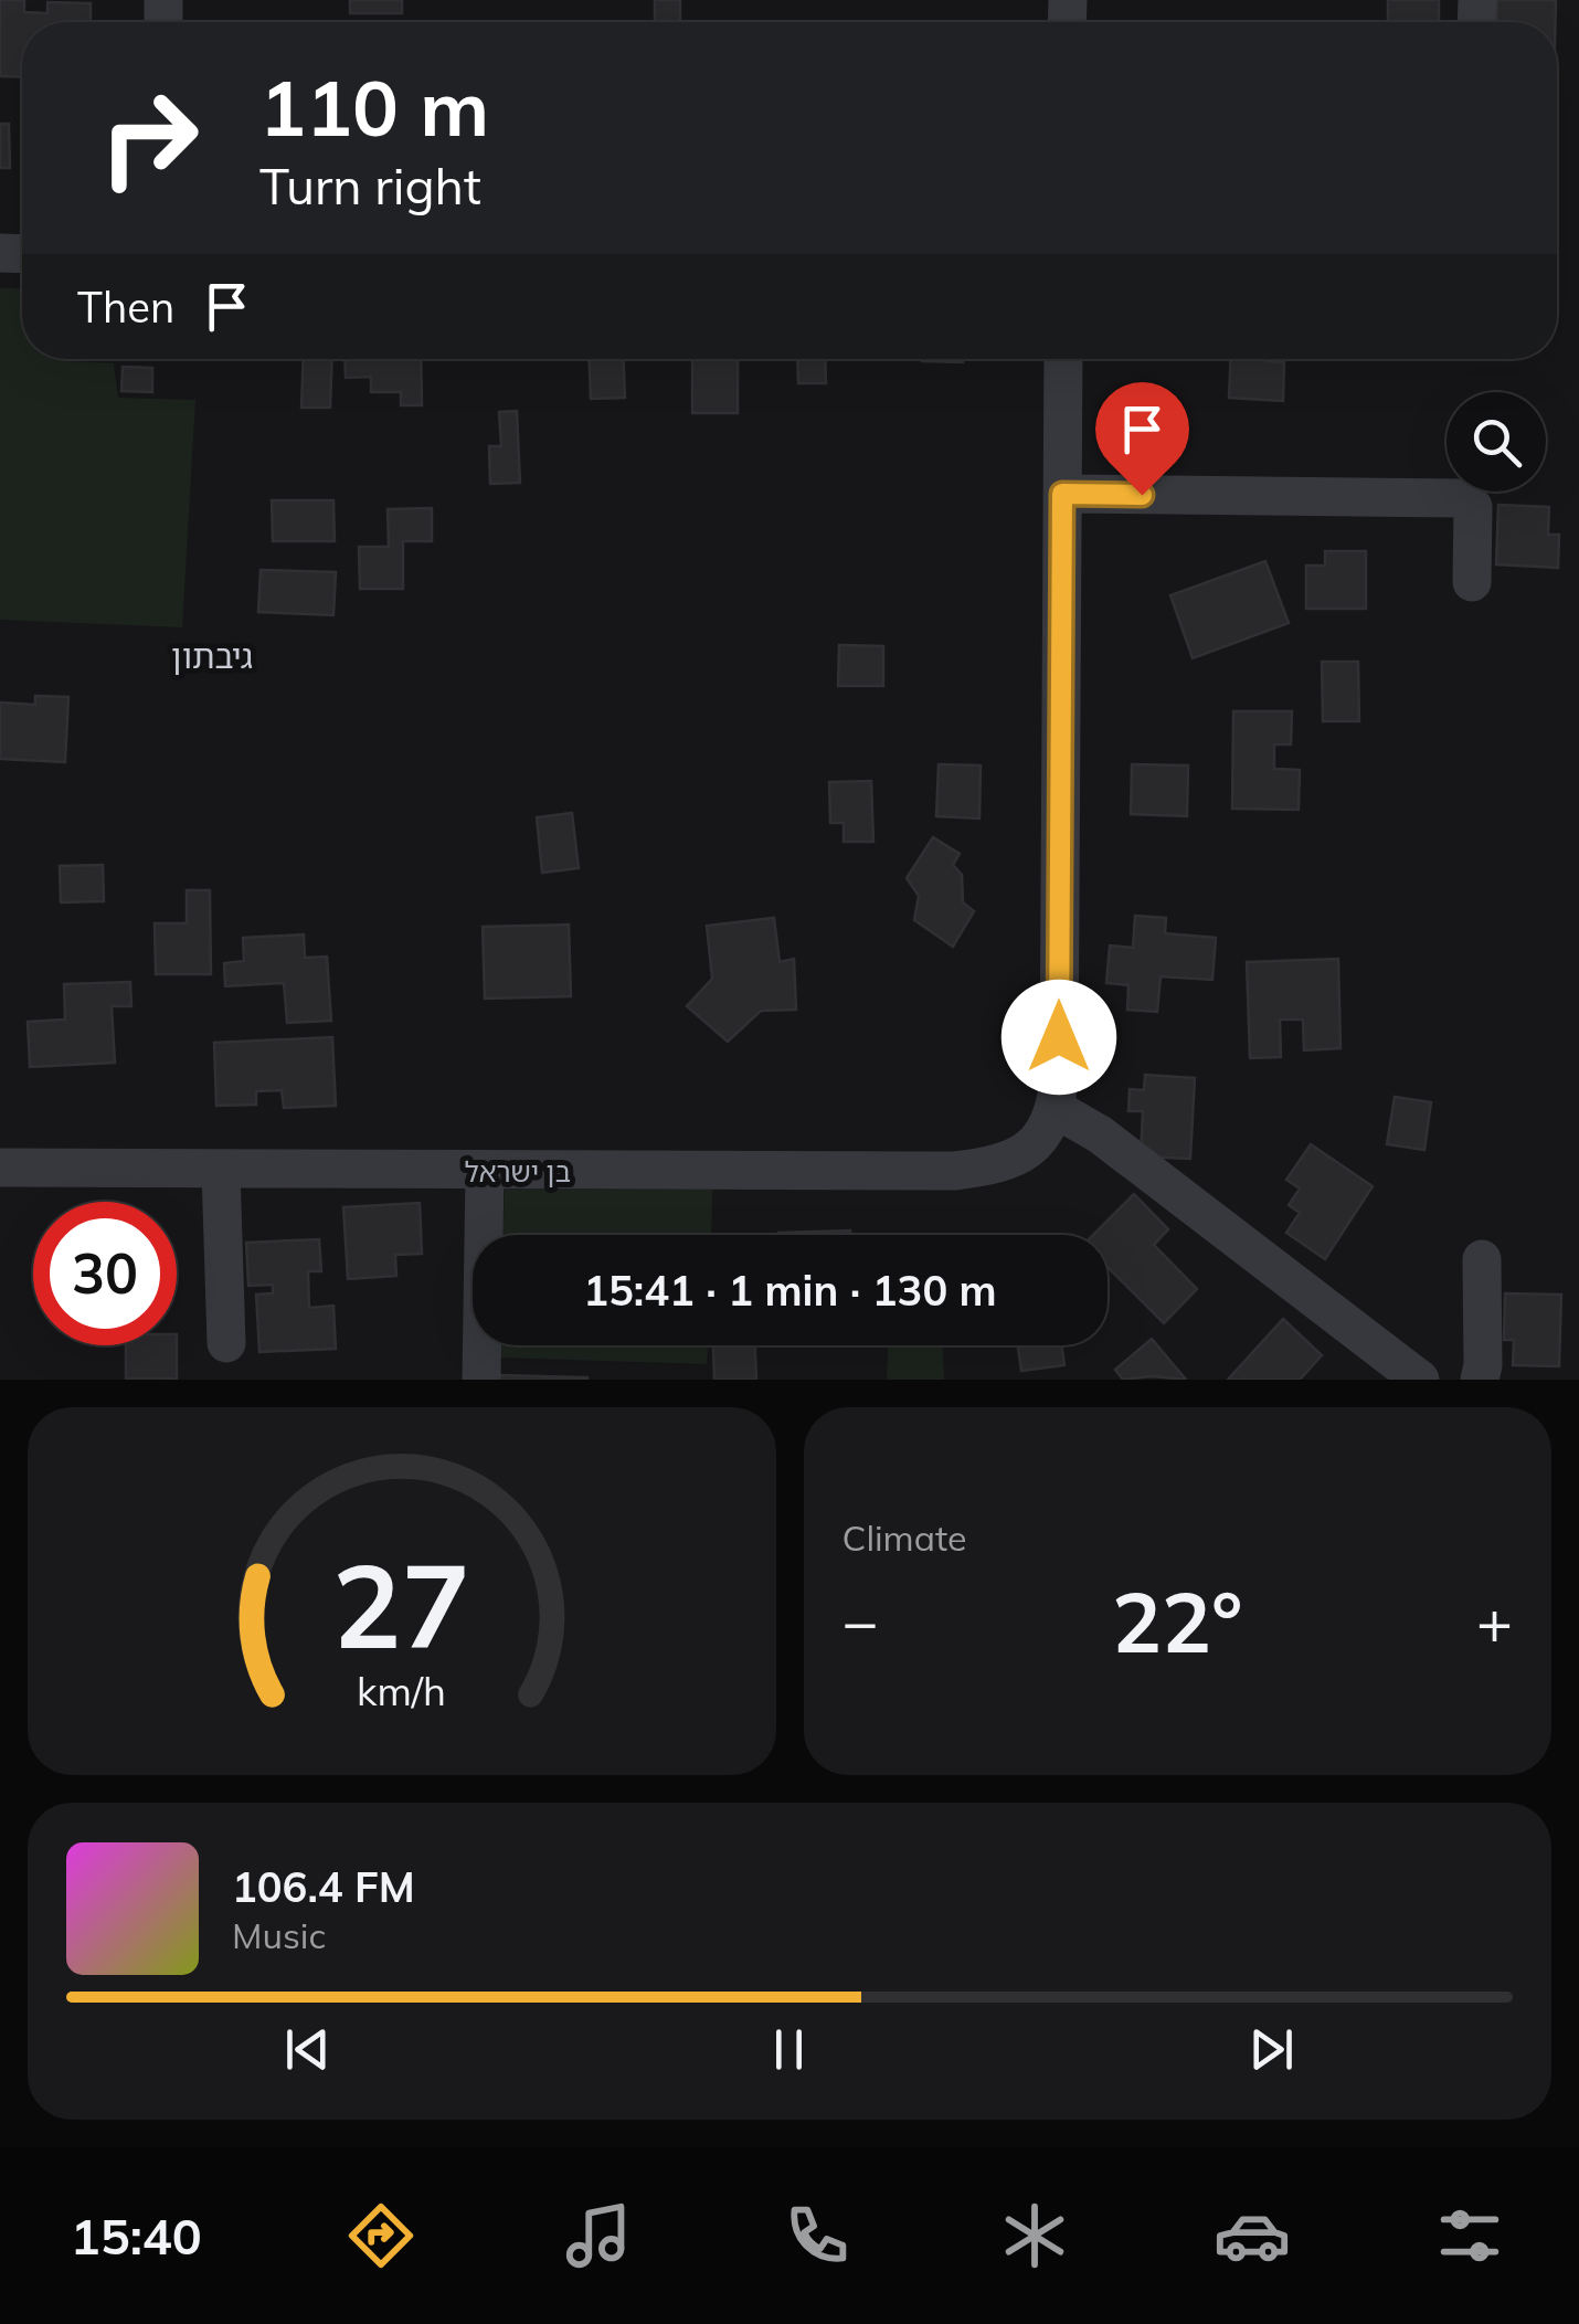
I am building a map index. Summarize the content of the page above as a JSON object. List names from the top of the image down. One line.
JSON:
{"streets":{"street":["בן ישראל"]},"districts":["גיבתון"],"page":{"turn":["110 m","Turn right"],"then":"Then","limit":"30","trip":"15:41 · 1 min · 130 m","tile":"Climate","heat":["−","22°","+"],"song":["106.4 FM","Music"],"tabs":"15:40","gauge":["27","km/h"]}}
